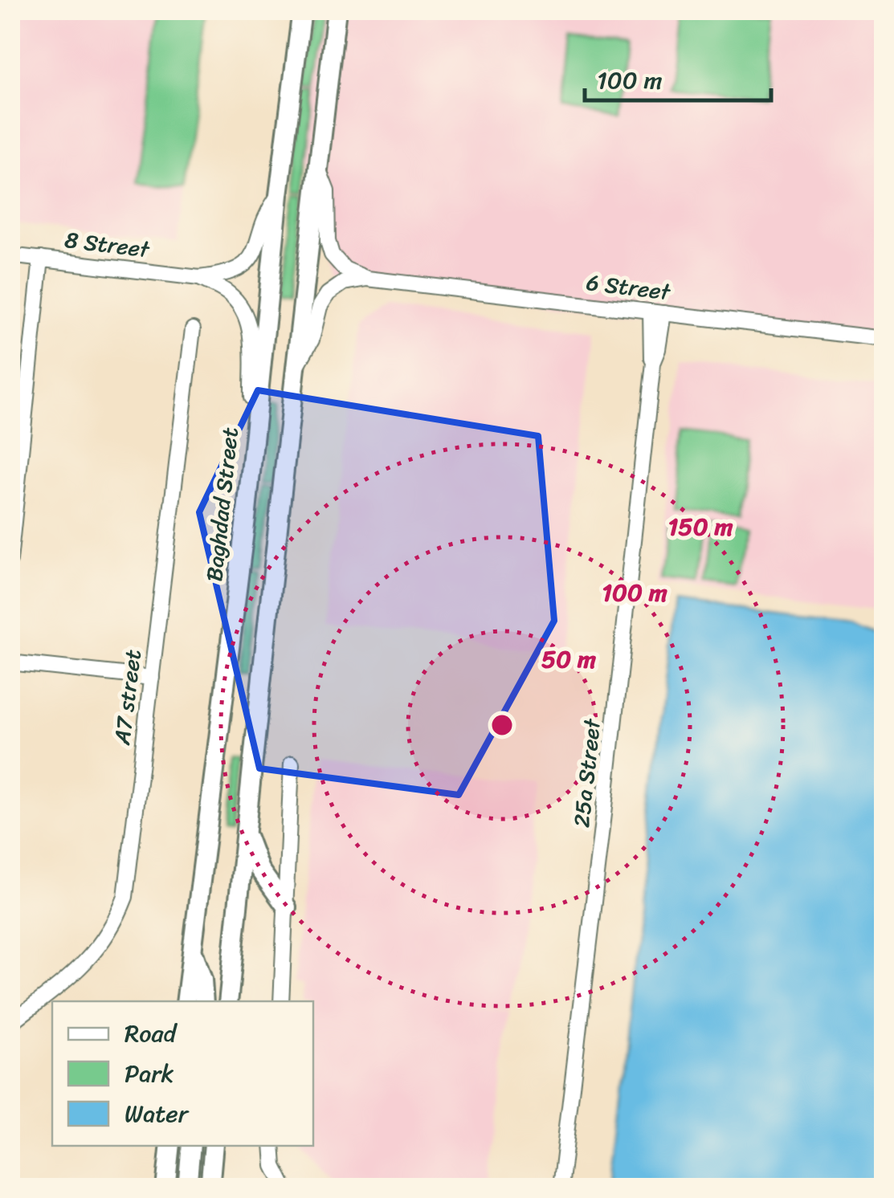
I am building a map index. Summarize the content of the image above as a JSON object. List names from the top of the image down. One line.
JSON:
{"streets":{"main road":["Baghdad Street"],"street":["8 Street","6 Street","A7 street","25a Street"]},"crossings":[["8 Street","Baghdad Street"],["6 Street","25a Street"]],"legend":["Road","Park","Water"],"scale_bar":"100 m","rings":["150 m","100 m","50 m"]}
